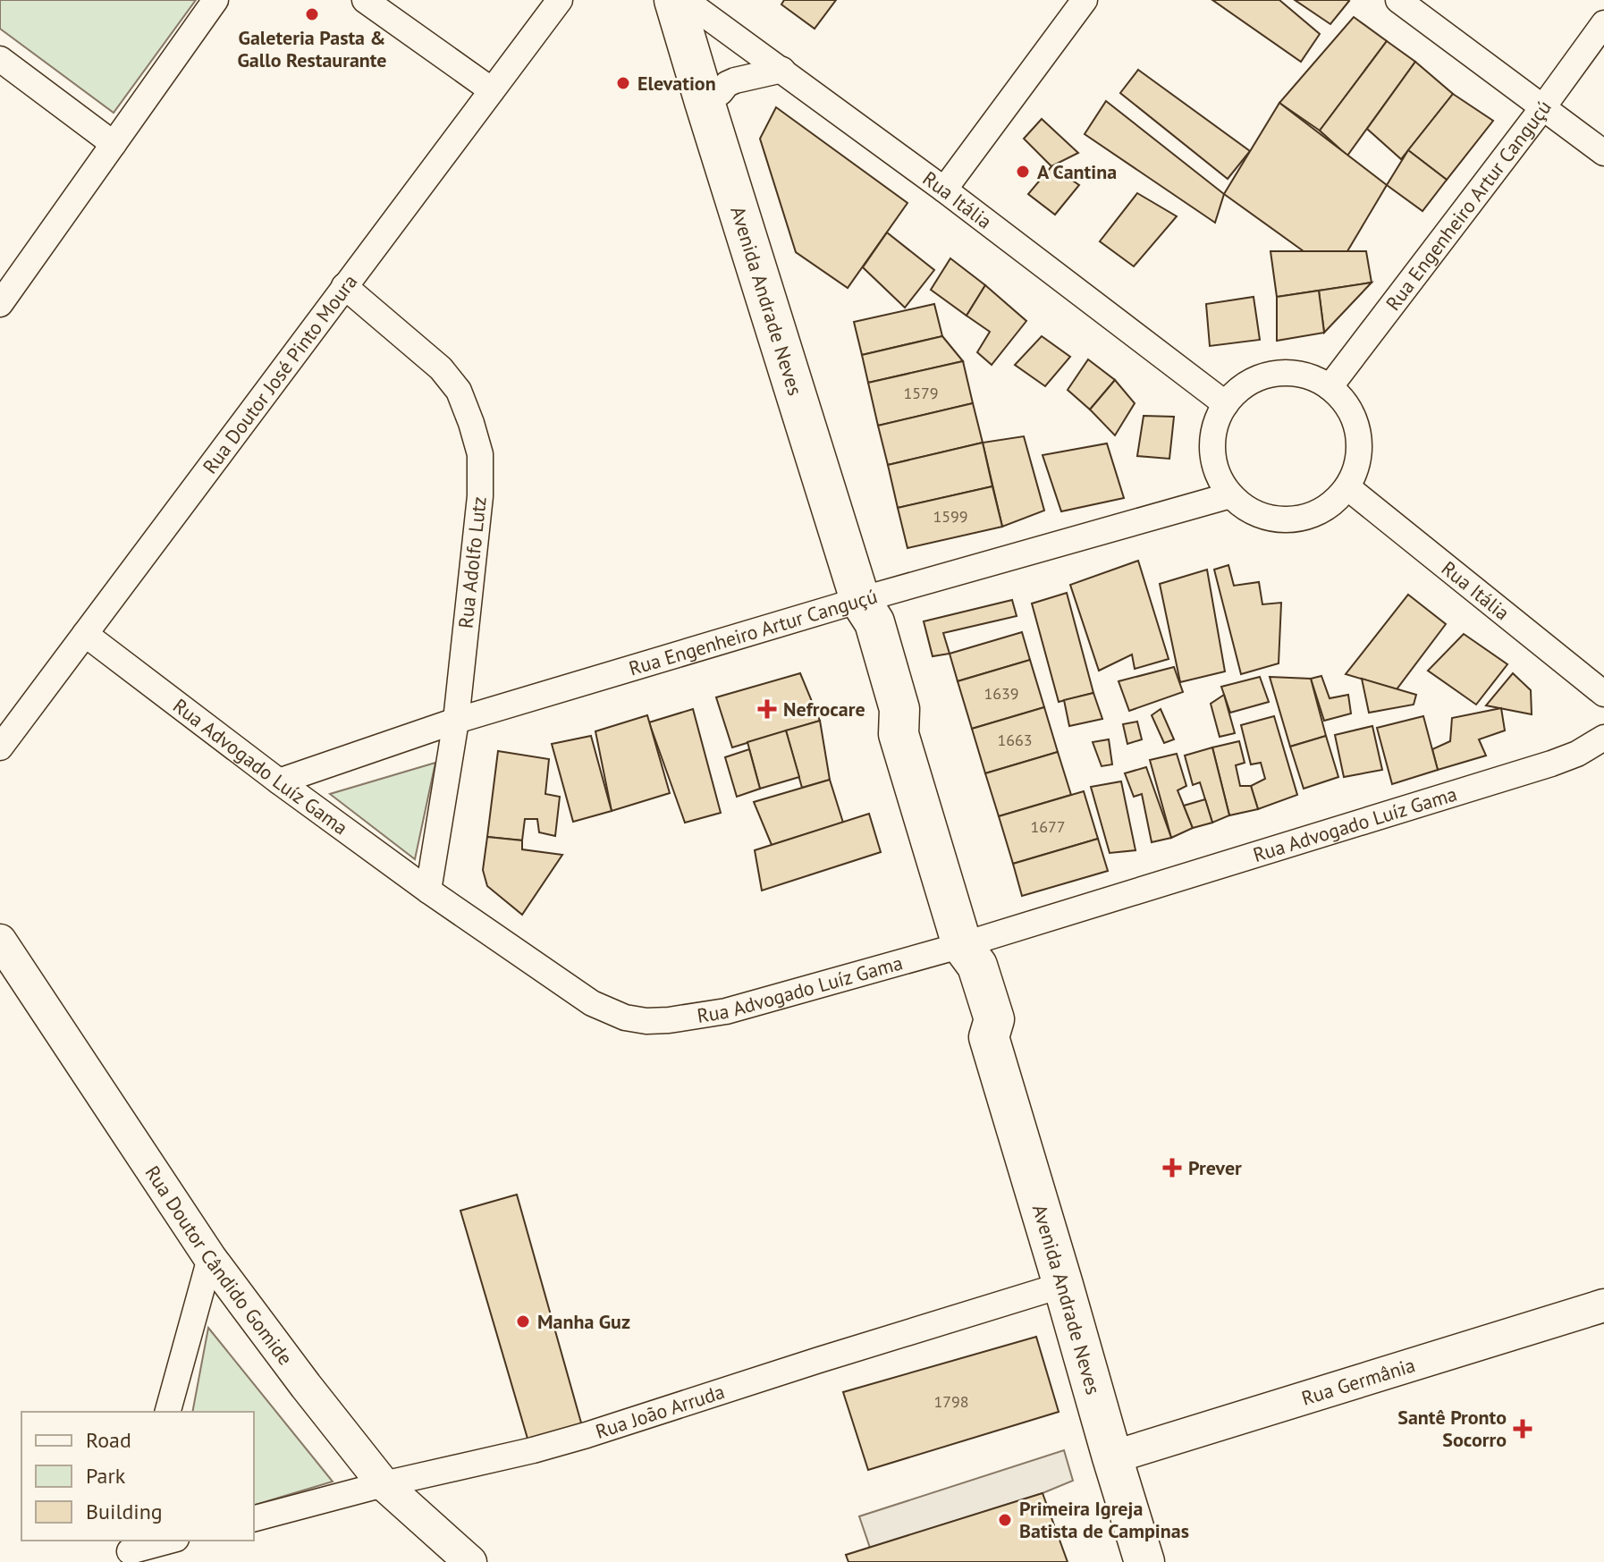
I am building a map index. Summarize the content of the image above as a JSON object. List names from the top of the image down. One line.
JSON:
{"streets":{"main road":["Avenida Andrade Neves"],"street":["Rua Itália","Rua Engenheiro Artur Canguçú","Rua Doutor José Pinto Moura","Rua Adolfo Lutz","Rua Advogado Luíz Gama","Rua Doutor Cândido Gomide","Rua Germânia","Rua João Arruda"]},"crossings":[["Rua Itália","Rua Engenheiro Artur Canguçú"],["Rua Engenheiro Artur Canguçú","Avenida Andrade Neves"],["Rua Engenheiro Artur Canguçú","Rua Adolfo Lutz"],["Rua Engenheiro Artur Canguçú","Rua Advogado Luíz Gama"],["Avenida Andrade Neves","Rua Advogado Luíz Gama"],["Avenida Andrade Neves","Rua Germânia"],["Avenida Andrade Neves","Rua João Arruda"],["Rua Doutor José Pinto Moura","Rua Adolfo Lutz"],["Rua Doutor José Pinto Moura","Rua Advogado Luíz Gama"],["Rua Adolfo Lutz","Rua Advogado Luíz Gama"],["Rua Doutor Cândido Gomide","Rua João Arruda"]],"places":{"other":["Galeteria Pasta & Gallo Restaurante","Elevation","A Cantina","Manha Guz","Primeira Igreja Batista de Campinas"],"health":["Nefrocare","Prever","Santê Pronto Socorro"]},"house_numbers":["1579","1599","1639","1663","1677","1798"],"legend":["Road","Park","Building"]}
